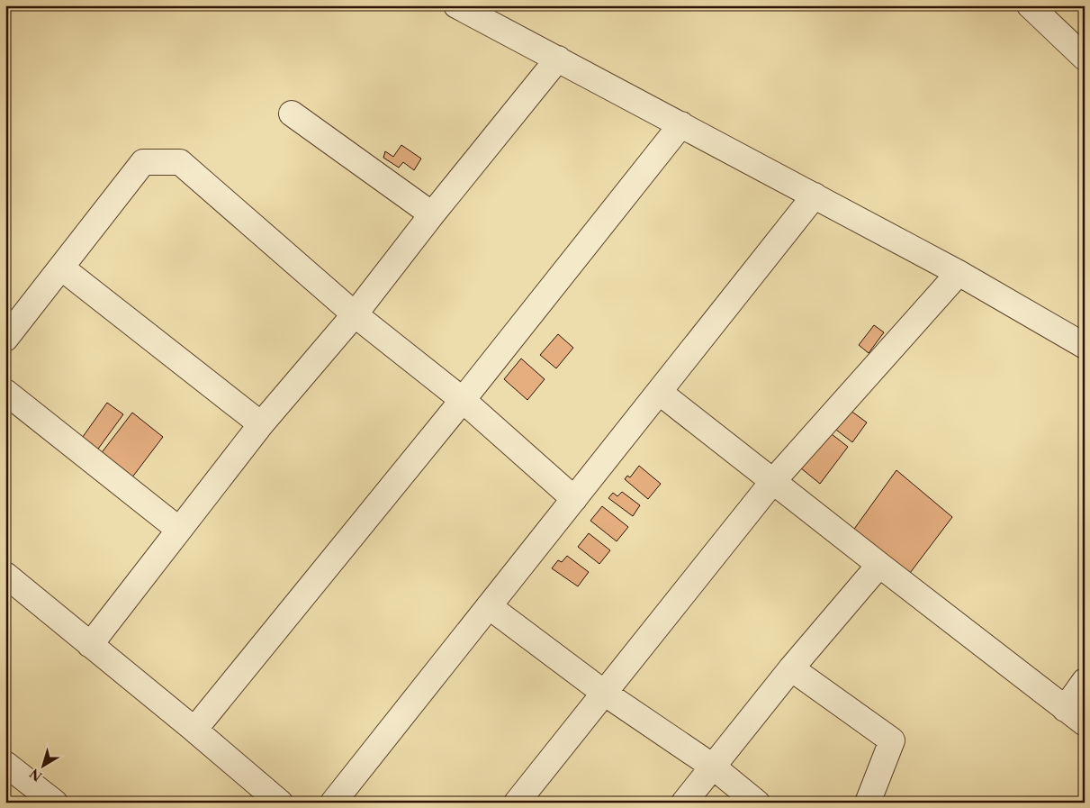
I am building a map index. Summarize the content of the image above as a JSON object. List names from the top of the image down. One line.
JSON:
{"north":"bottom left"}
